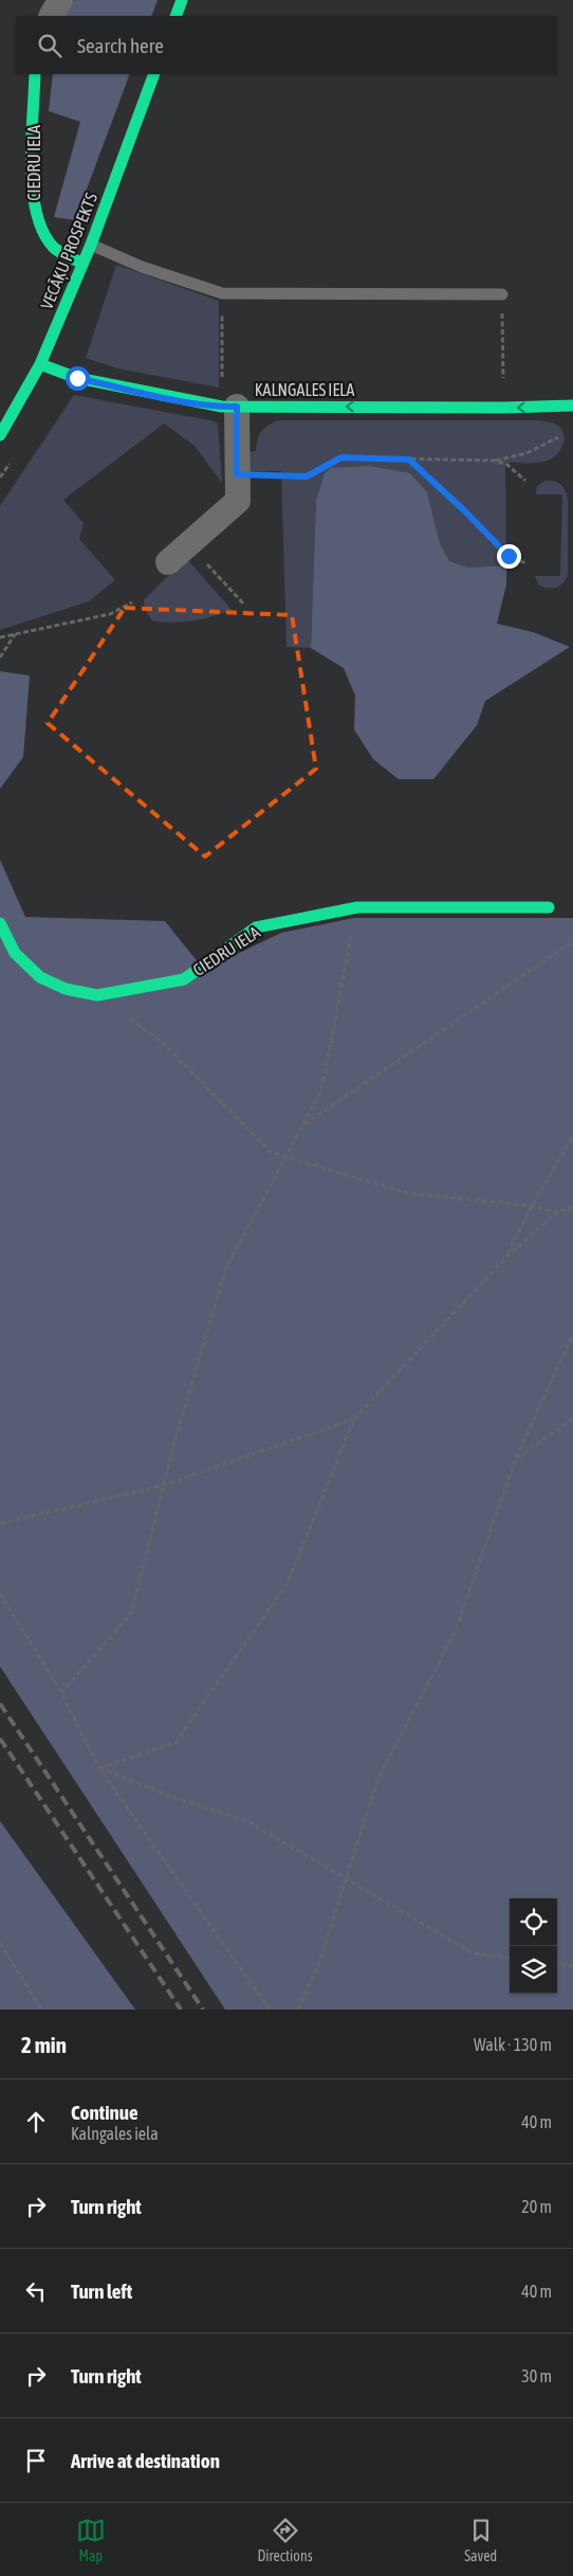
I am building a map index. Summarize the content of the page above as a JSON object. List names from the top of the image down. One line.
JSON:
{"streets":{"street":["CIEDRU IELA","VECĀĶU PROSPEKTS","KALNGALES IELA"]},"crossings":[["CIEDRU IELA","VECĀĶU PROSPEKTS"],["VECĀĶU PROSPEKTS","KALNGALES IELA"]],"one_way":["KALNGALES IELA"],"page":{"search":"Search here","heading":["2 min","Walk · 130 m"],"list":[["Continue","Kalngales iela","40 m"],["Turn right","20 m"],["Turn left","40 m"],["Turn right","30 m"],"Arrive at destination"],"nav":["Map","Directions","Saved"]}}
